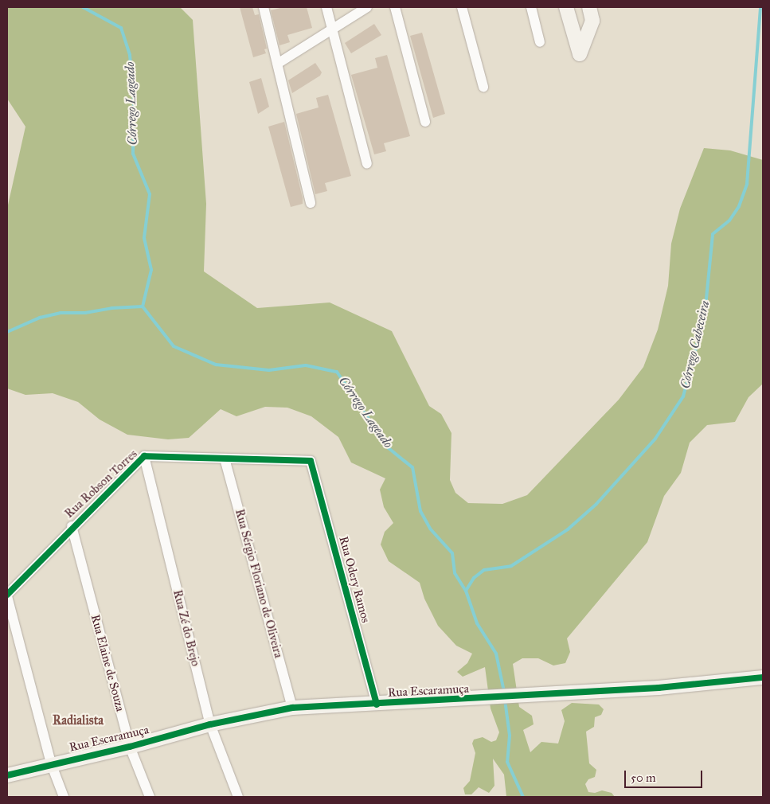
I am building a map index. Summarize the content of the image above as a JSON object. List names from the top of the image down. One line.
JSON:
{"streets":{"street":["Rua Robson Torres","Rua Odery Ramos","Rua Sérgio Floriano de Oliveira","Rua Zé do Brejo","Rua Elaine de Souza","Rua Escaramuça"]},"crossings":[["Rua Robson Torres","Rua Odery Ramos"],["Rua Robson Torres","Rua Sérgio Floriano de Oliveira"],["Rua Robson Torres","Rua Zé do Brejo"],["Rua Robson Torres","Rua Elaine de Souza"],["Rua Odery Ramos","Rua Escaramuça"],["Rua Sérgio Floriano de Oliveira","Rua Escaramuça"],["Rua Zé do Brejo","Rua Escaramuça"],["Rua Elaine de Souza","Rua Escaramuça"]],"districts":["Radialista"],"water":["Córrego Lageado","Córrego Cabeceira"],"scale_bar":"50 m"}
